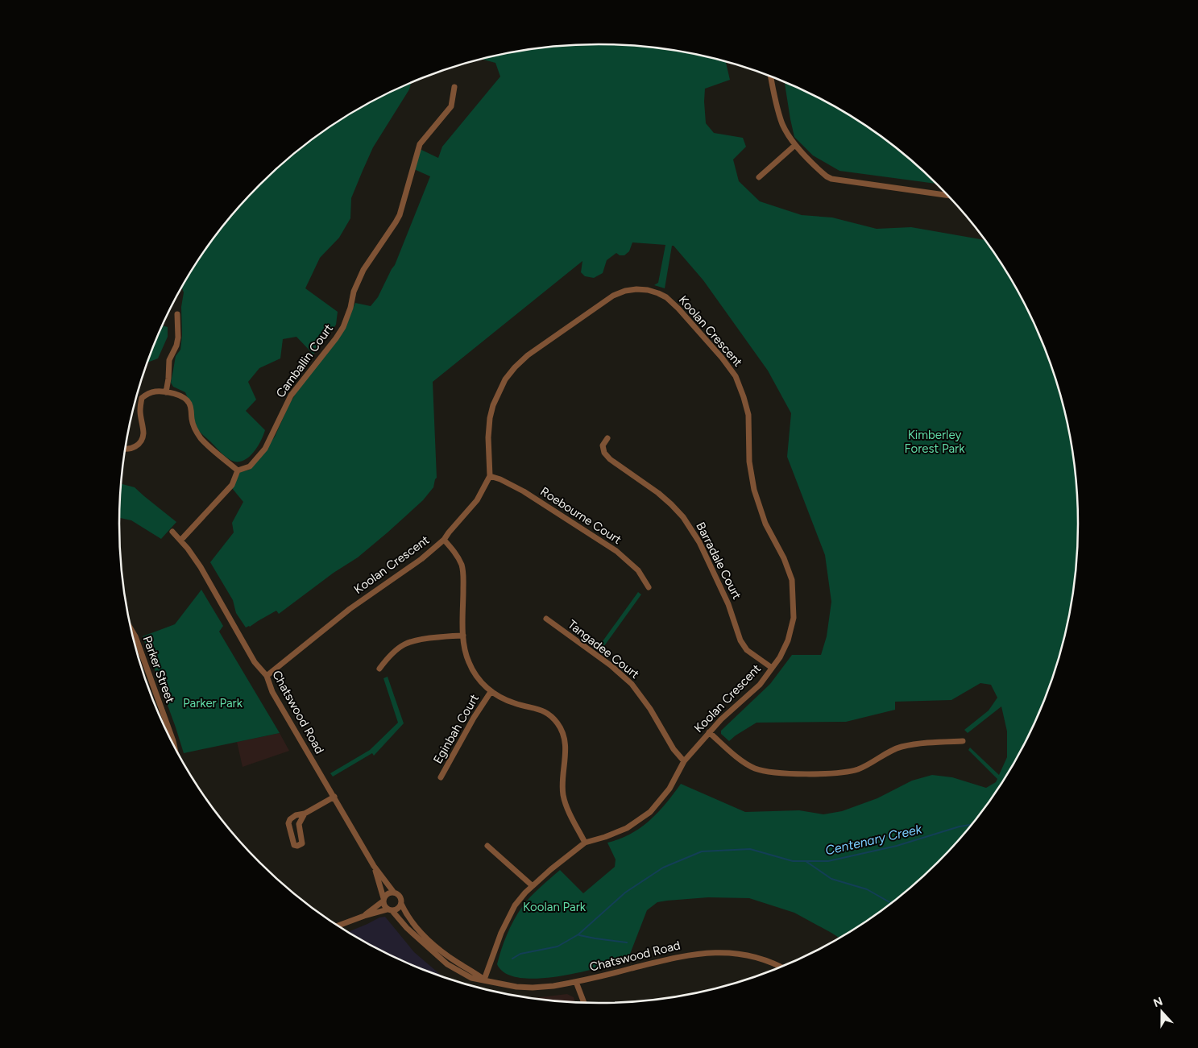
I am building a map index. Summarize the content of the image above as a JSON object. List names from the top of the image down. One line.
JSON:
{"streets":{"street":["Koolan Crescent","Camballin Court","Roebourne Court","Barradale Court","Tangadee Court","Parker Street","Chatswood Road","Eginbah Court"]},"crossings":[["Koolan Crescent","Roebourne Court"],["Koolan Crescent","Barradale Court"],["Koolan Crescent","Tangadee Court"],["Koolan Crescent","Chatswood Road"]],"water":["Centenary Creek"],"parks":["Kimberley Forest Park","Parker Park","Koolan Park"],"north":"top"}
